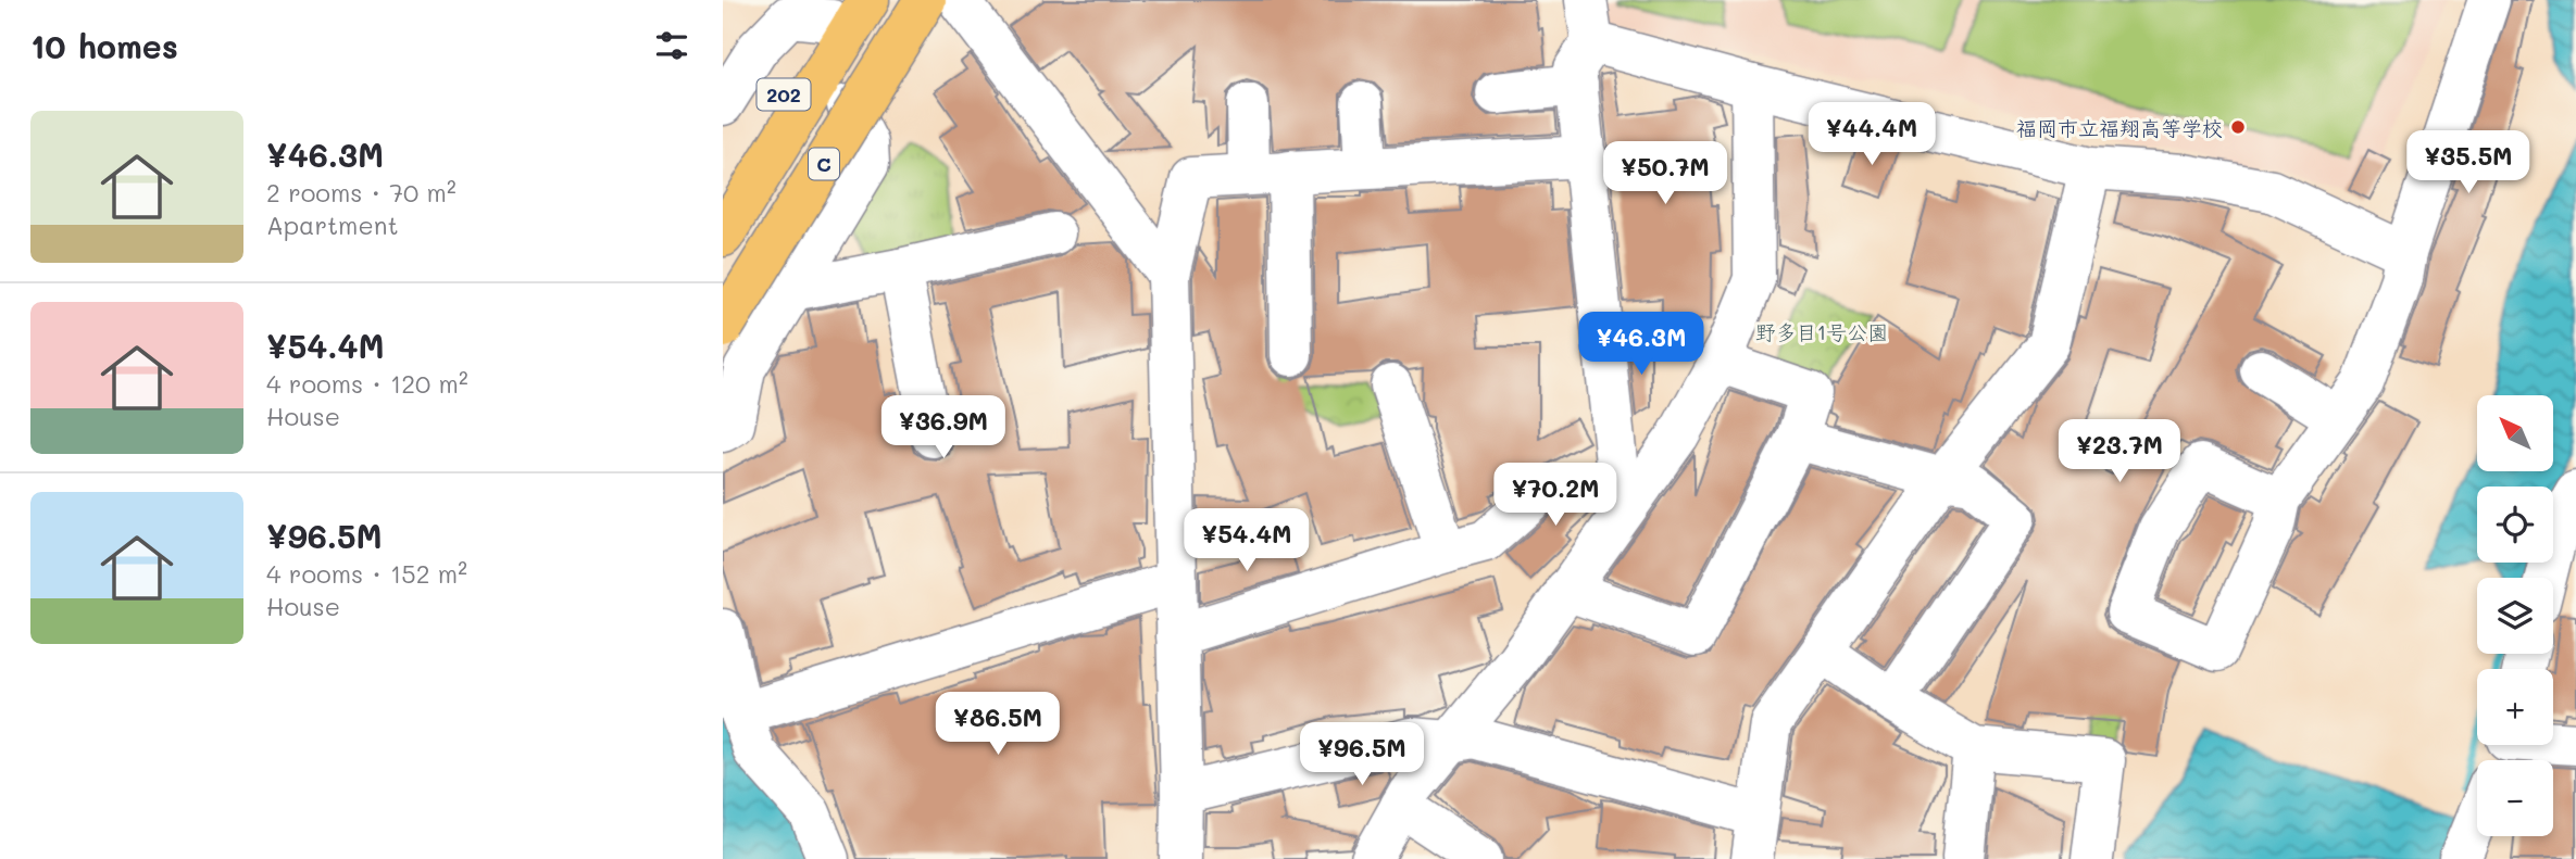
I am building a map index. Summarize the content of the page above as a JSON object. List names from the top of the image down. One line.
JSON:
{"streets":{"highway":["202","C"]},"parks":["野多目1号公園"],"places":["福岡市立福翔高等学校"],"north":"top left","page":{"heading":"10 homes","list":[{"name":"¥46.3M","note":"2 rooms · 70 m² · Apartment"},{"name":"¥54.4M","note":"4 rooms · 120 m² · House"},{"name":"¥96.5M","note":"4 rooms · 152 m² · House"}],"price":["¥44.4M","¥35.5M","¥50.7M","¥46.3M","¥36.9M","¥23.7M","¥70.2M","¥54.4M","¥86.5M","¥96.5M"],"map_buttons":["+","−"]}}
